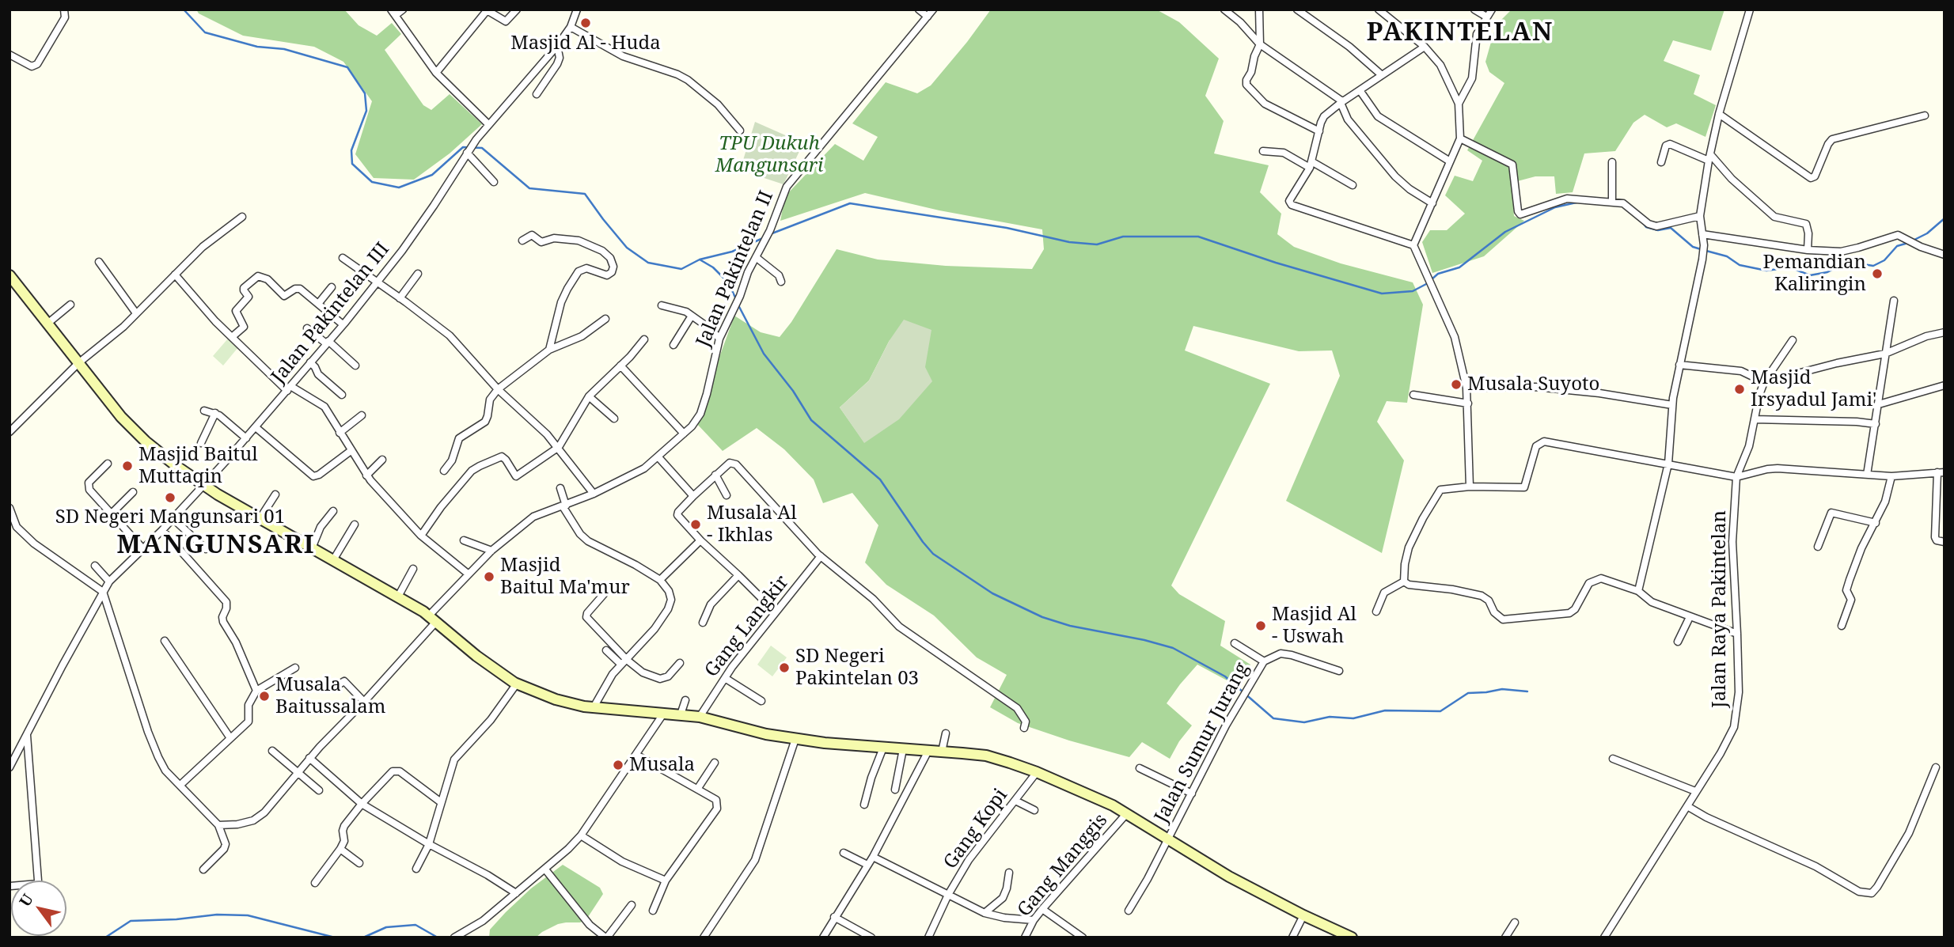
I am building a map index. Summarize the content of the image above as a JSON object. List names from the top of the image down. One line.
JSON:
{"streets":{"street":["Jalan Pakintelan II","Jalan Pakintelan III","Jalan Raya Pakintelan","Gang Langkir","Jalan Sumur Jurang","Gang Kopi","Gang Manggis"]},"districts":["PAKINTELAN","MANGUNSARI"],"parks":["TPU Dukuh Mangunsari"],"places":["Masjid Al - Huda","Pemandian Kaliringin","Musala Suyoto","Masjid Irsyadul Jami'","Masjid Baitul Muttaqin","SD Negeri Mangunsari 01","Musala Al - Ikhlas","Masjid Baitul Ma'mur","Masjid Al - Uswah","SD Negeri Pakintelan 03","Musala Baitussalam","Musala"],"north":"top left"}
